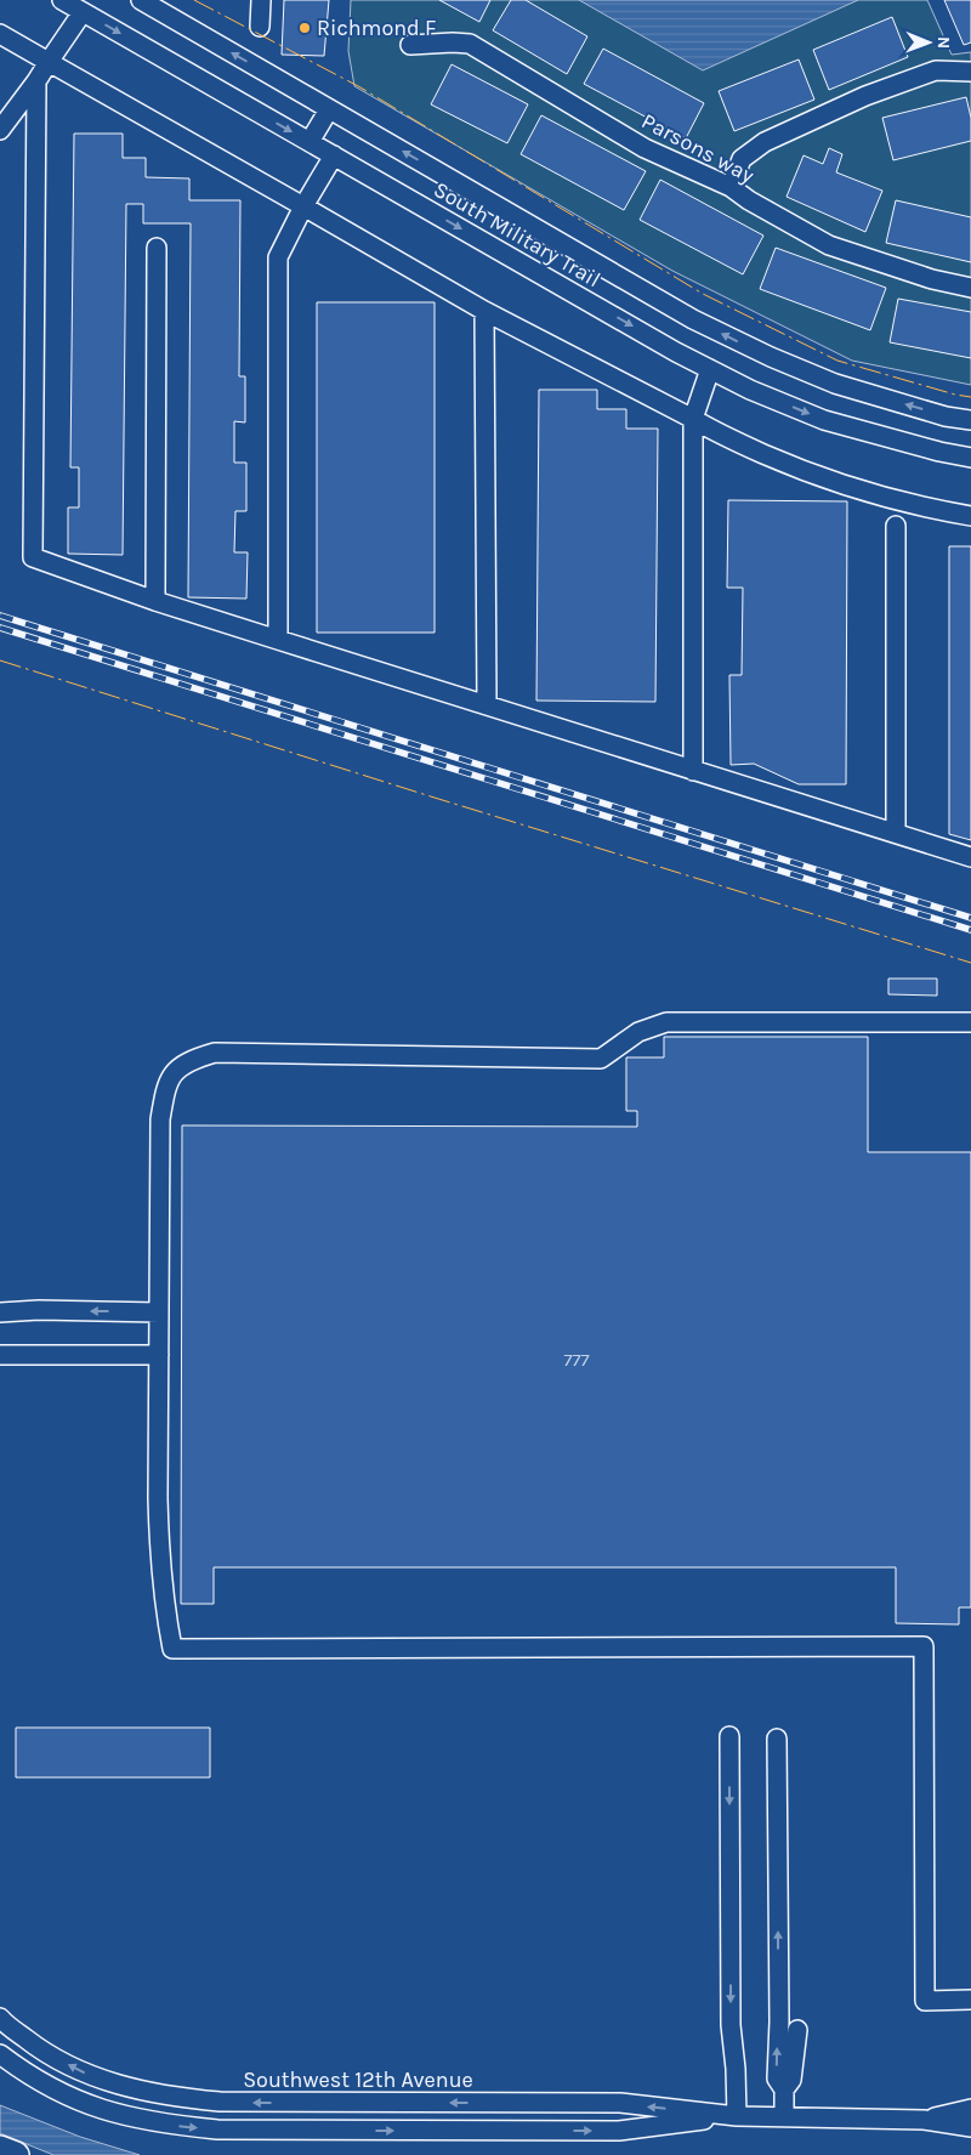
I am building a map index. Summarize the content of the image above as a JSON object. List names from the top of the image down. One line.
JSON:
{"streets":{"street":["Parsons way","South Military Trail","Southwest 12th Avenue"]},"places":["Richmond F"],"house_numbers":["777"],"north":"right"}
